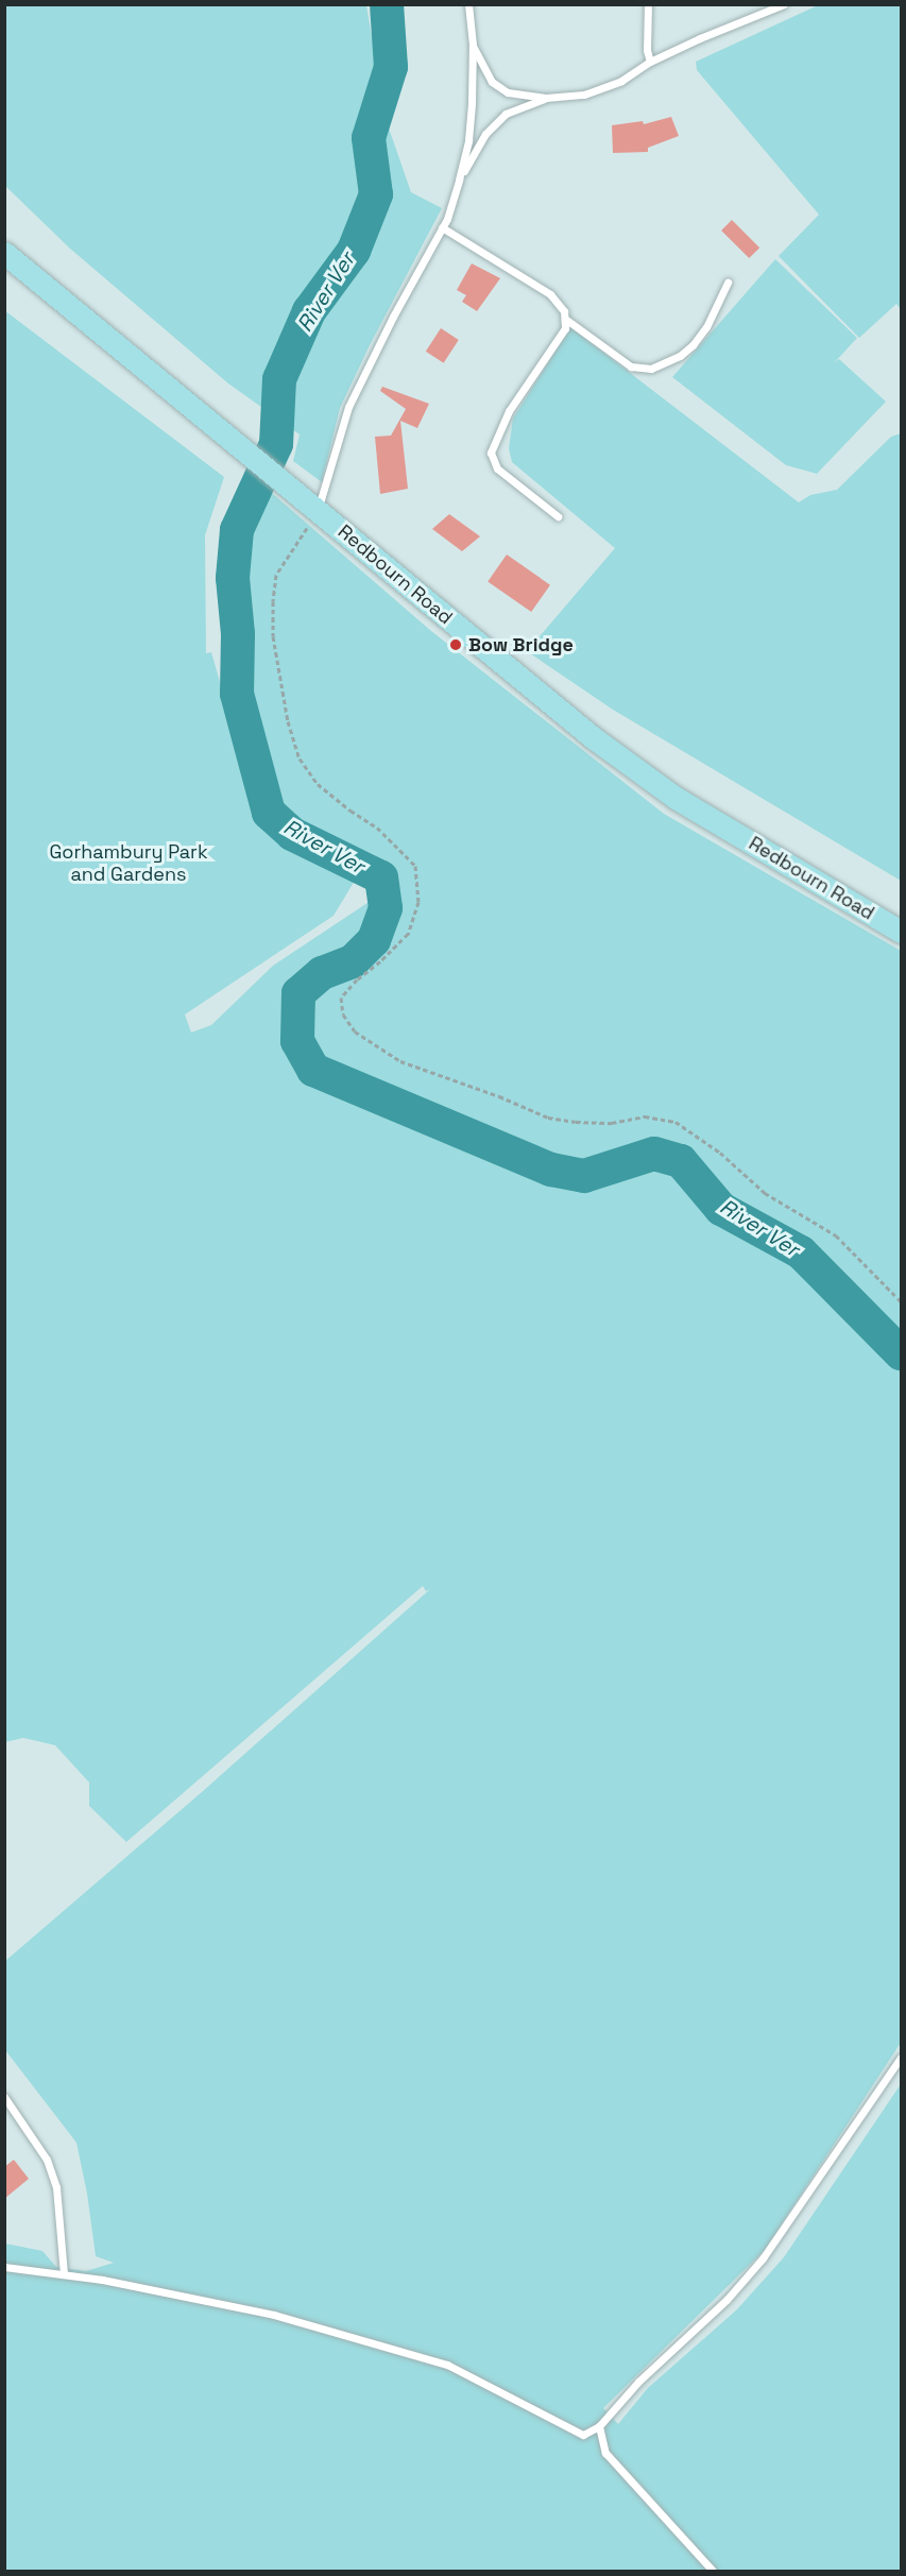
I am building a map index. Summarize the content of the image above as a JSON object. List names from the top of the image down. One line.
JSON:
{"streets":{"main road":["Redbourn Road"]},"water":["River Ver"],"parks":["Gorhambury Park and Gardens"],"places":["Bow Bridge"]}
